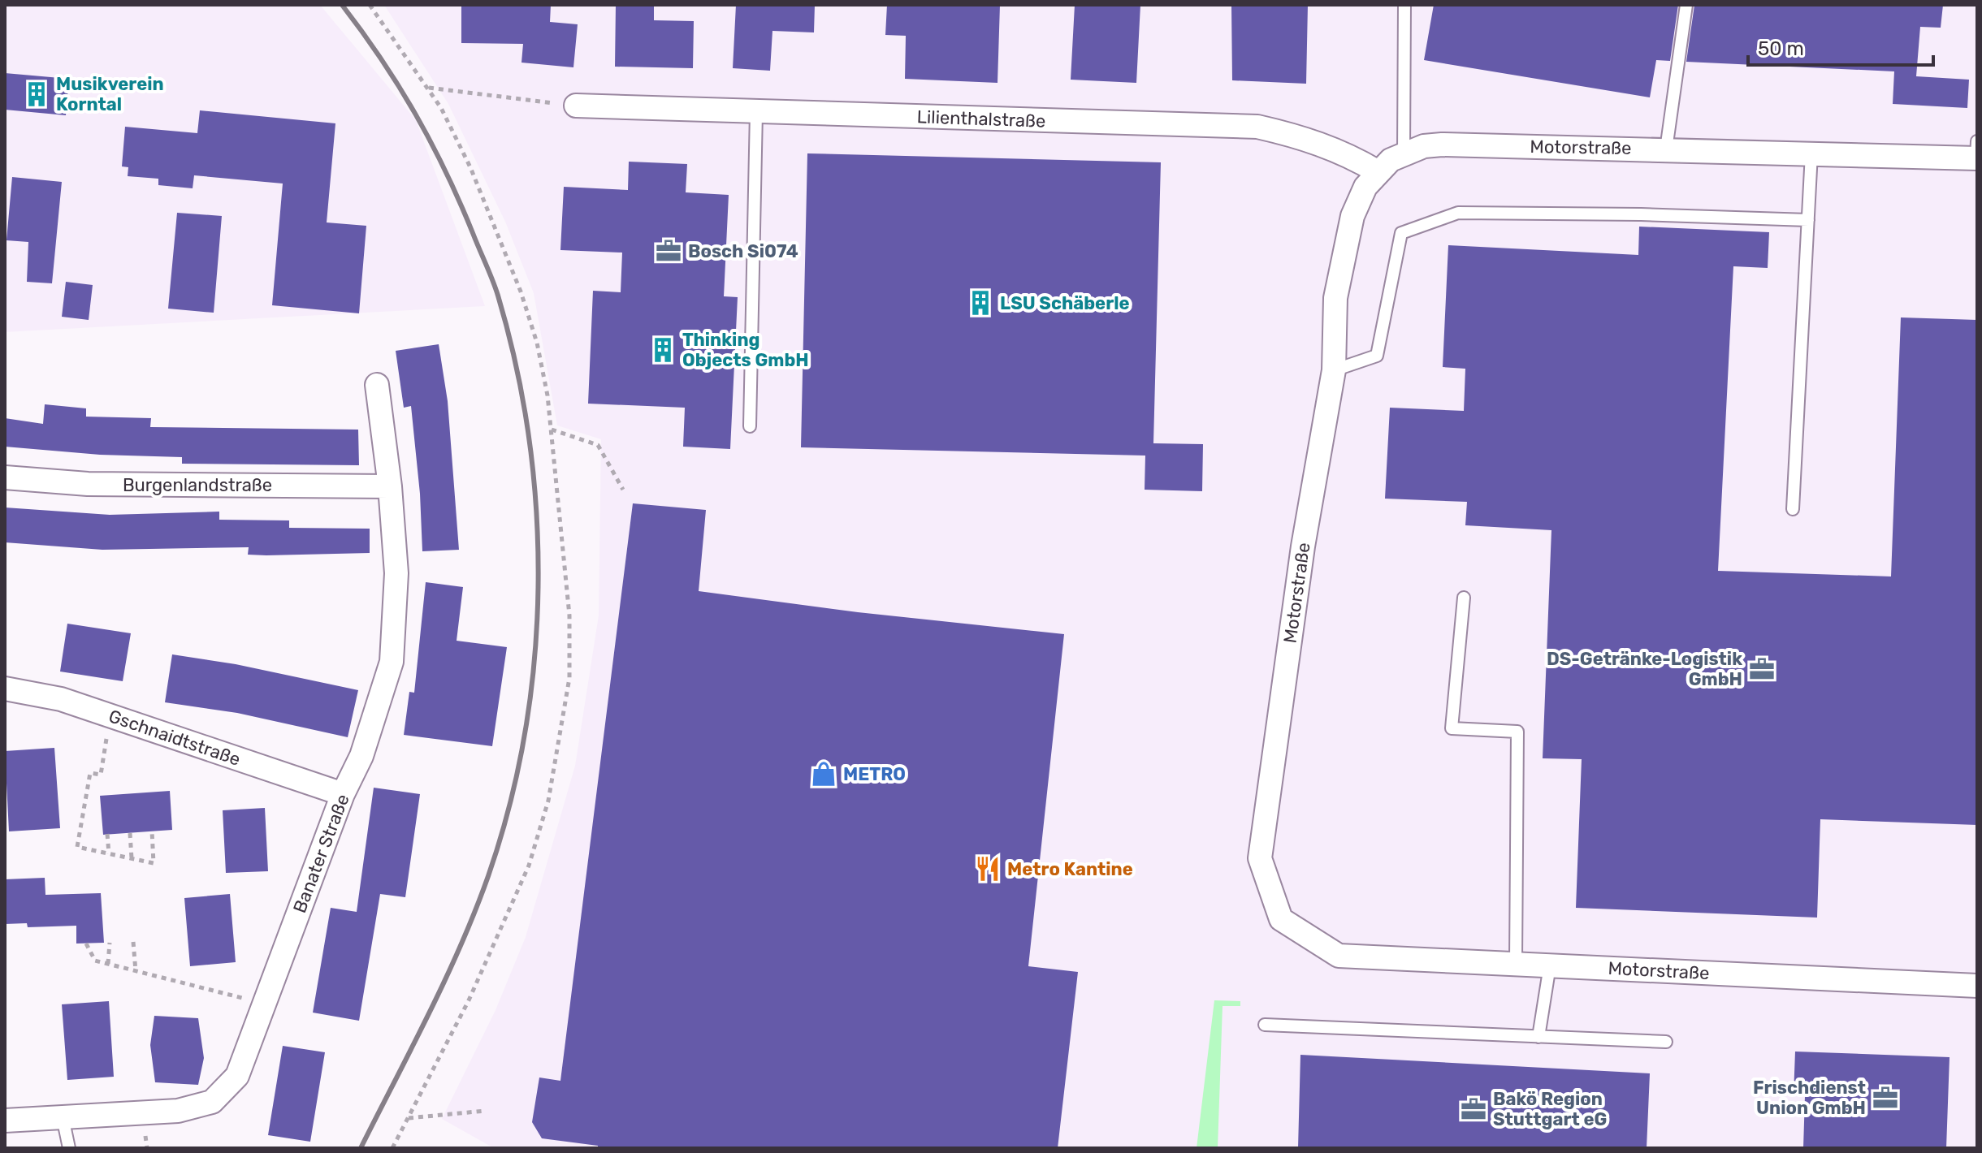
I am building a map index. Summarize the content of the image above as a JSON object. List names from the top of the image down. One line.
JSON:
{"streets":{"street":["Lilienthalstraße","Motorstraße","Burgenlandstraße","Gschnaidtstraße","Banater Straße"]},"crossings":[["Lilienthalstraße","Motorstraße"],["Burgenlandstraße","Banater Straße"],["Gschnaidtstraße","Banater Straße"]],"places":{"building":["Musikverein Korntal","LSU Schäberle","Thinking Objects GmbH"],"office":["Bosch Si074","DS-Getränke-Logistik GmbH","Frischdienst Union GmbH","Bakö Region Stuttgart eG"],"shop":["METRO"],"restaurant":["Metro Kantine"]},"scale_bar":"50 m"}
